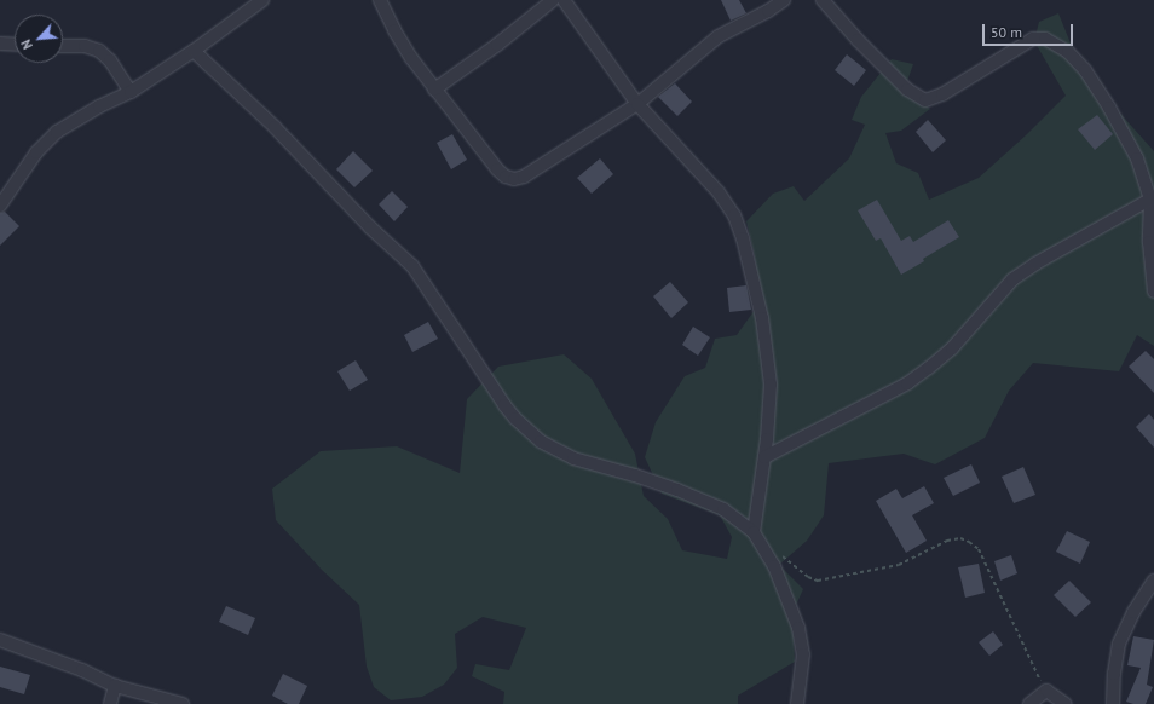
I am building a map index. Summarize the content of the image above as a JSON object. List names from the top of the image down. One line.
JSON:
{"scale_bar":"50 m","north":"bottom left"}
